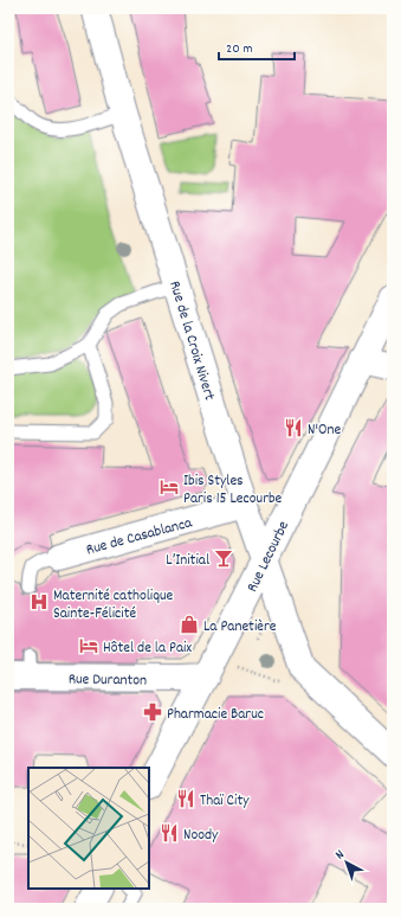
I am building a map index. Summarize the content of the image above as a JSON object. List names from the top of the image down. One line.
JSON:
{"streets":{"street":["Rue de la Croix Nivert","Rue de Casablanca","Rue Lecourbe","Rue Duranton"]},"crossings":[["Rue de la Croix Nivert","Rue de Casablanca"],["Rue de la Croix Nivert","Rue Lecourbe"],["Rue Lecourbe","Rue Duranton"]],"places":{"restaurant":["N'One","Thaï City","Noody"],"hotel":["Ibis Styles Paris 15 Lecourbe","Hôtel de la Paix"],"bar":["L’Initial"],"hospital":["Maternité catholique Sainte-Félicité"],"shop":["La Panetière"],"pharmacy":["Pharmacie Baruc"]},"scale_bar":"20 m","north":"top left"}
